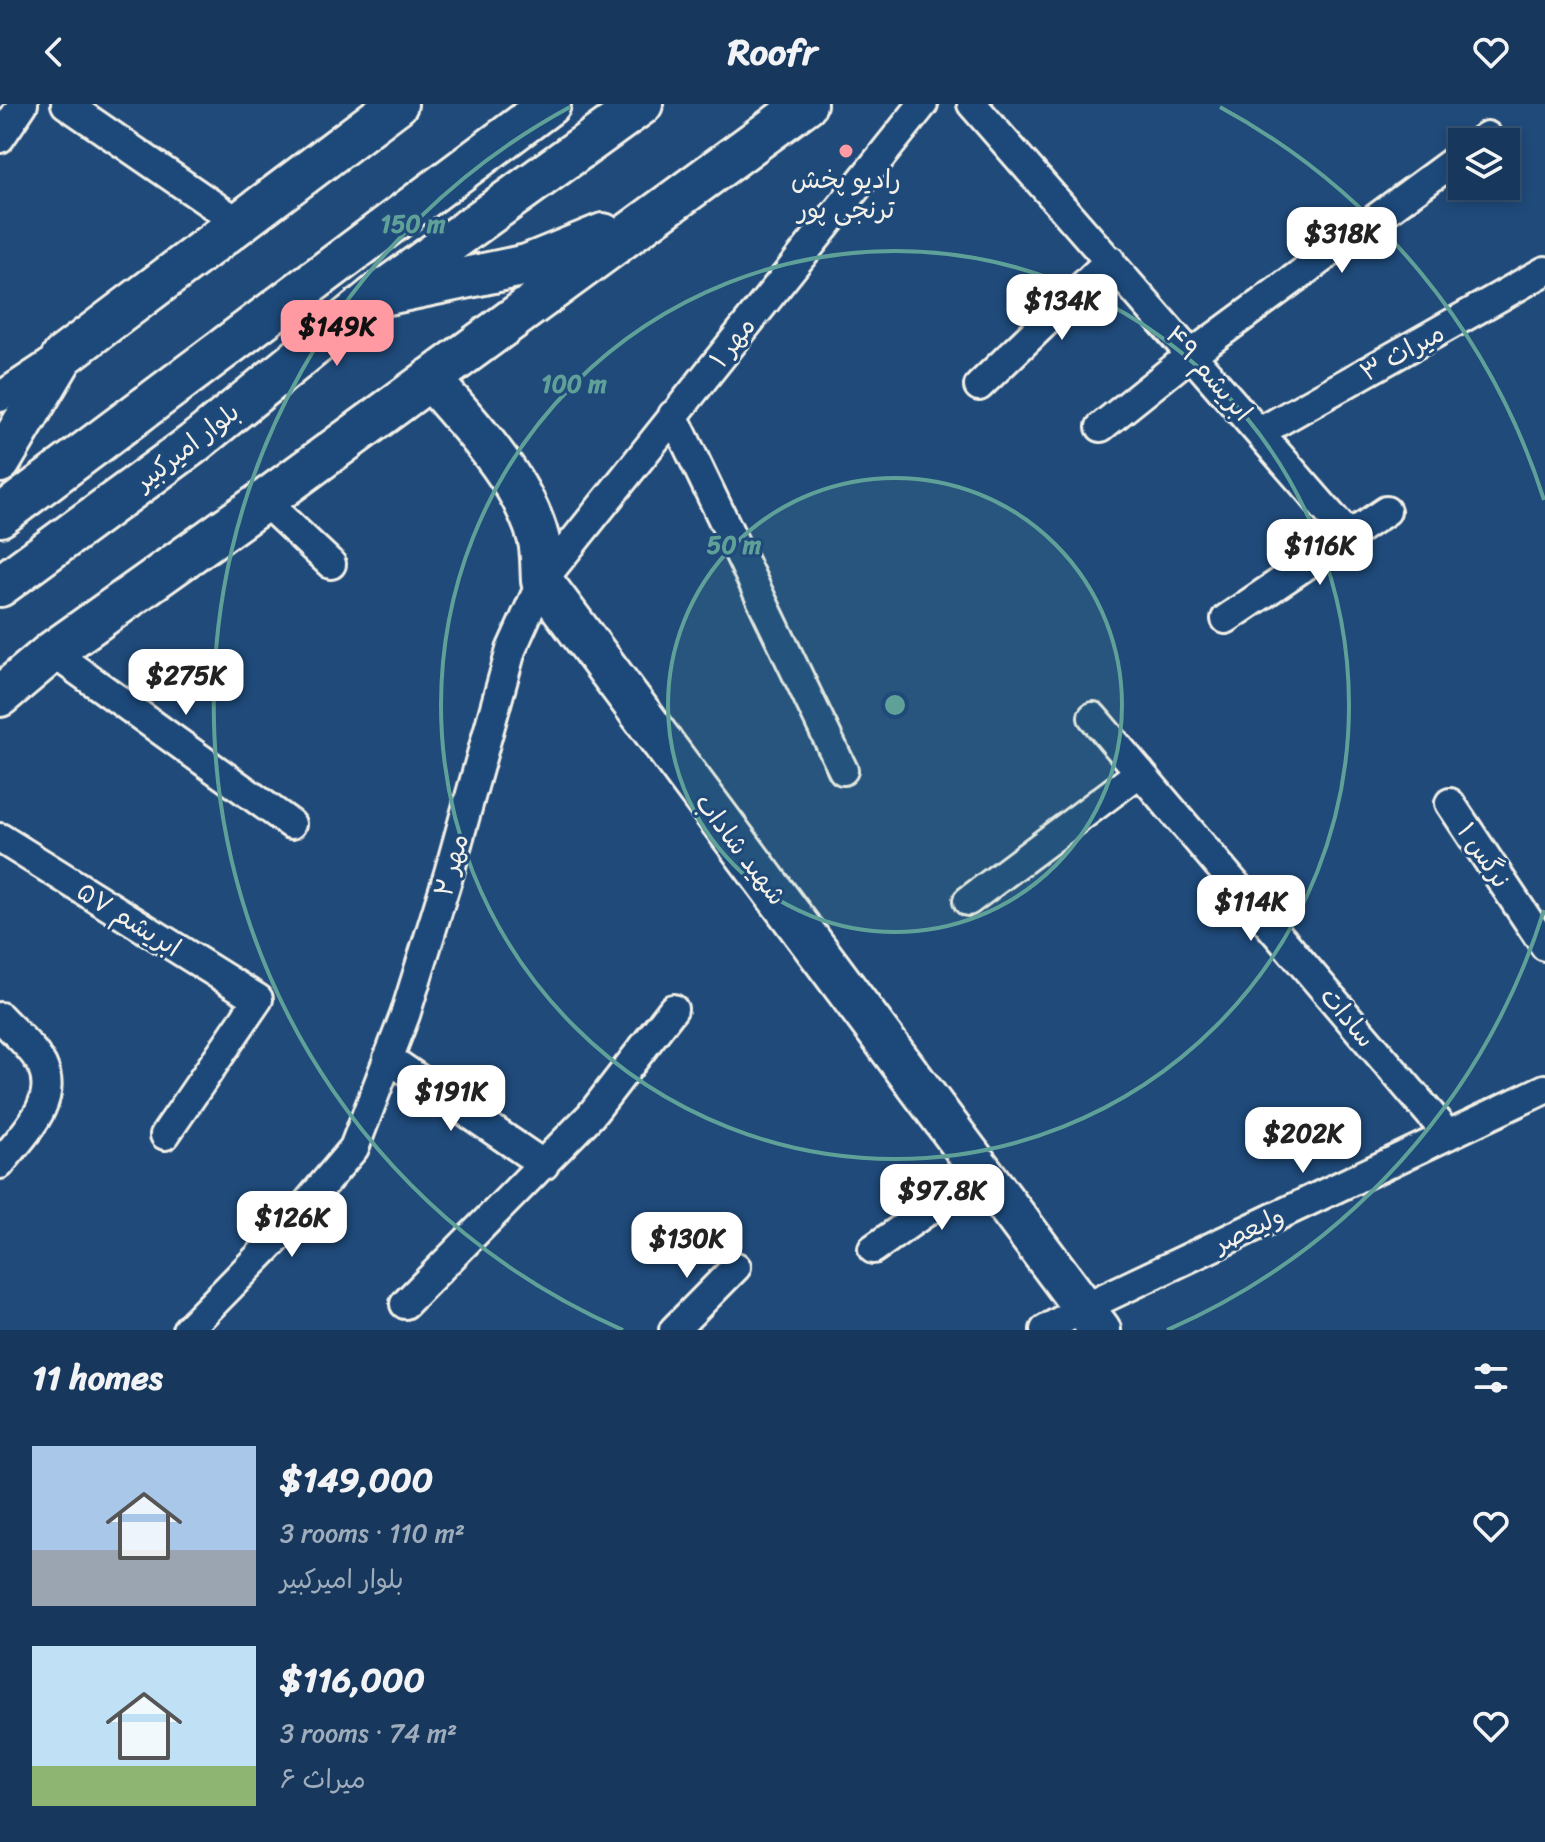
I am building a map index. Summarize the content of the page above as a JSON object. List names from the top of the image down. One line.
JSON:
{"streets":{"street":["مهر ۱","میراث ۳","ابریشم ۴۹","بلوار امیرکبیر","شهید شاداب","نرگس ۱","مهر ۲","ابریشم ۵۷","سادات","ولیعصر"]},"crossings":[["مهر ۱","شهید شاداب"],["مهر ۱","مهر ۲"],["میراث ۳","ابریشم ۴۹"],["شهید شاداب","مهر ۲"],["شهید شاداب","ولیعصر"],["سادات","ولیعصر"]],"places":["رادیو پخش ترنجی پور"],"page":{"header":"Roofr","price":["$318K","$134K","$149K","$116K","$275K","$114K","$191K","$202K","$97.8K","$126K","$130K"],"heading":"11 homes","list":[{"name":"$149,000","note":"3 rooms · 110 m² · بلوار امیرکبیر"},{"name":"$116,000","note":"3 rooms · 74 m² · میراث ۶"}]},"rings":["150 m","100 m","50 m"]}
